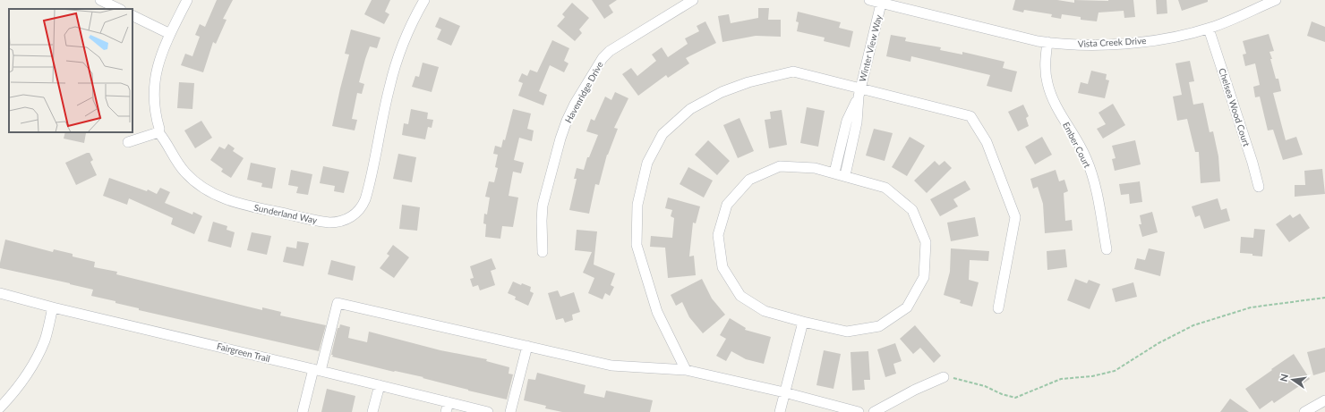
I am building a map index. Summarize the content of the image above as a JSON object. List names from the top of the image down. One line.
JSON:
{"streets":{"street":["Vista Creek Drive","Winter View Way","Havenridge Drive","Chelsea Wood Court","Ember Court","Sunderland Way","Fairgreen Trail"]},"crossings":[["Vista Creek Drive","Winter View Way"],["Vista Creek Drive","Chelsea Wood Court"],["Vista Creek Drive","Ember Court"]],"north":"left"}
